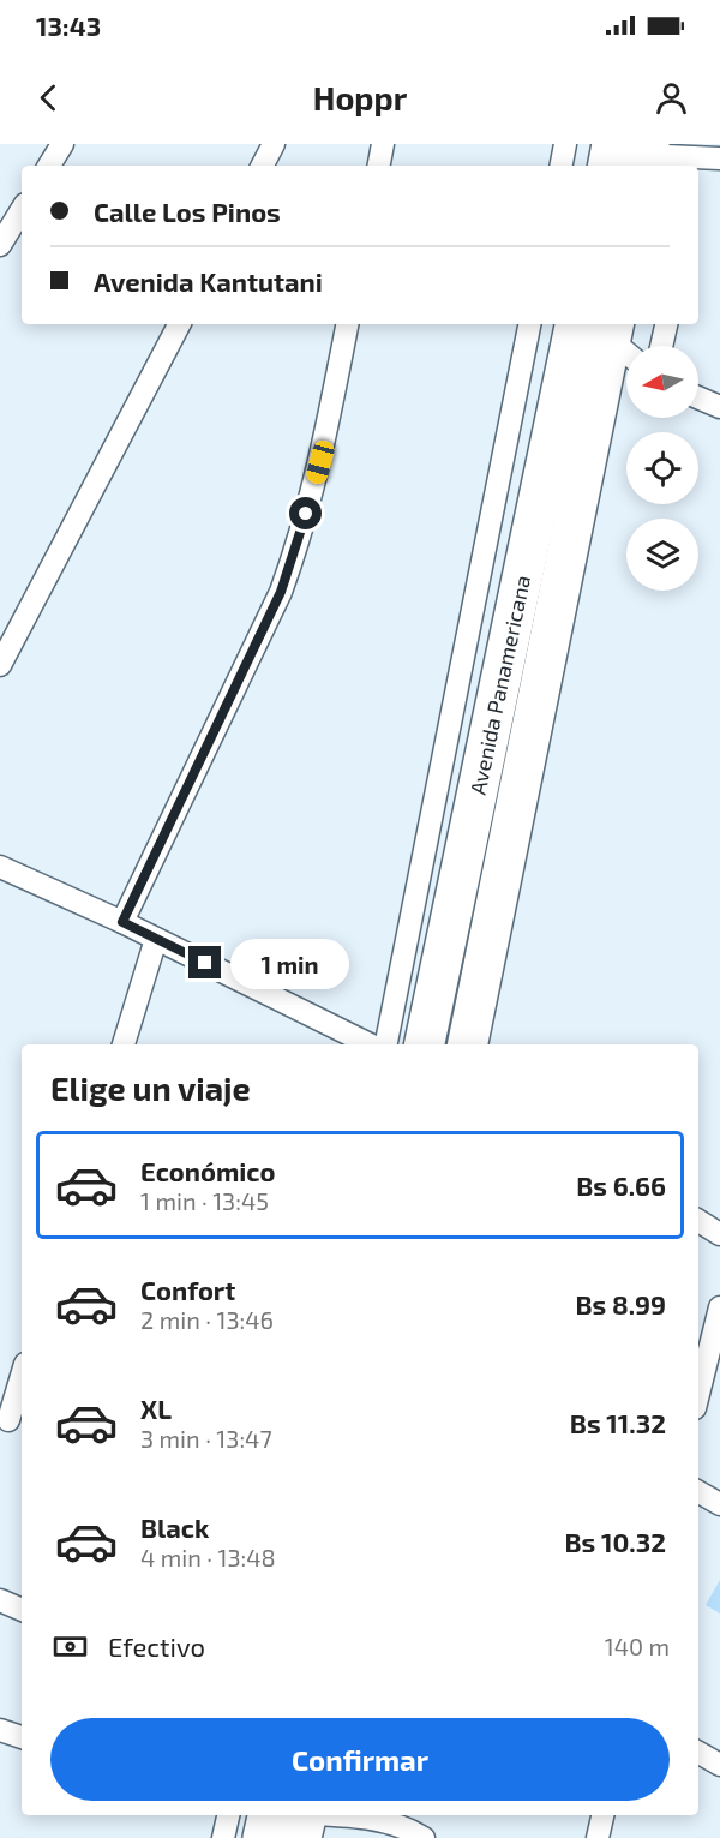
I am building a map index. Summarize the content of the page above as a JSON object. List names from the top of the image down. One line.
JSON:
{"streets":{"highway":["Avenida Panamericana"]},"north":"left","page":{"status":"13:43","header":"Hoppr","banner":["Calle Los Pinos","Avenida Kantutani"],"bubble":"1 min","heading":"Elige un viaje","list":[{"name":"Económico","note":"1 min · 13:45","value":"Bs 6.66"},{"name":"Confort","note":"2 min · 13:46","value":"Bs 8.99"},{"name":"XL","note":"3 min · 13:47","value":"Bs 11.32"},{"name":"Black","note":"4 min · 13:48","value":"Bs 10.32"}],"pay":["Efectivo","140 m"],"buttons":"Confirmar"}}
